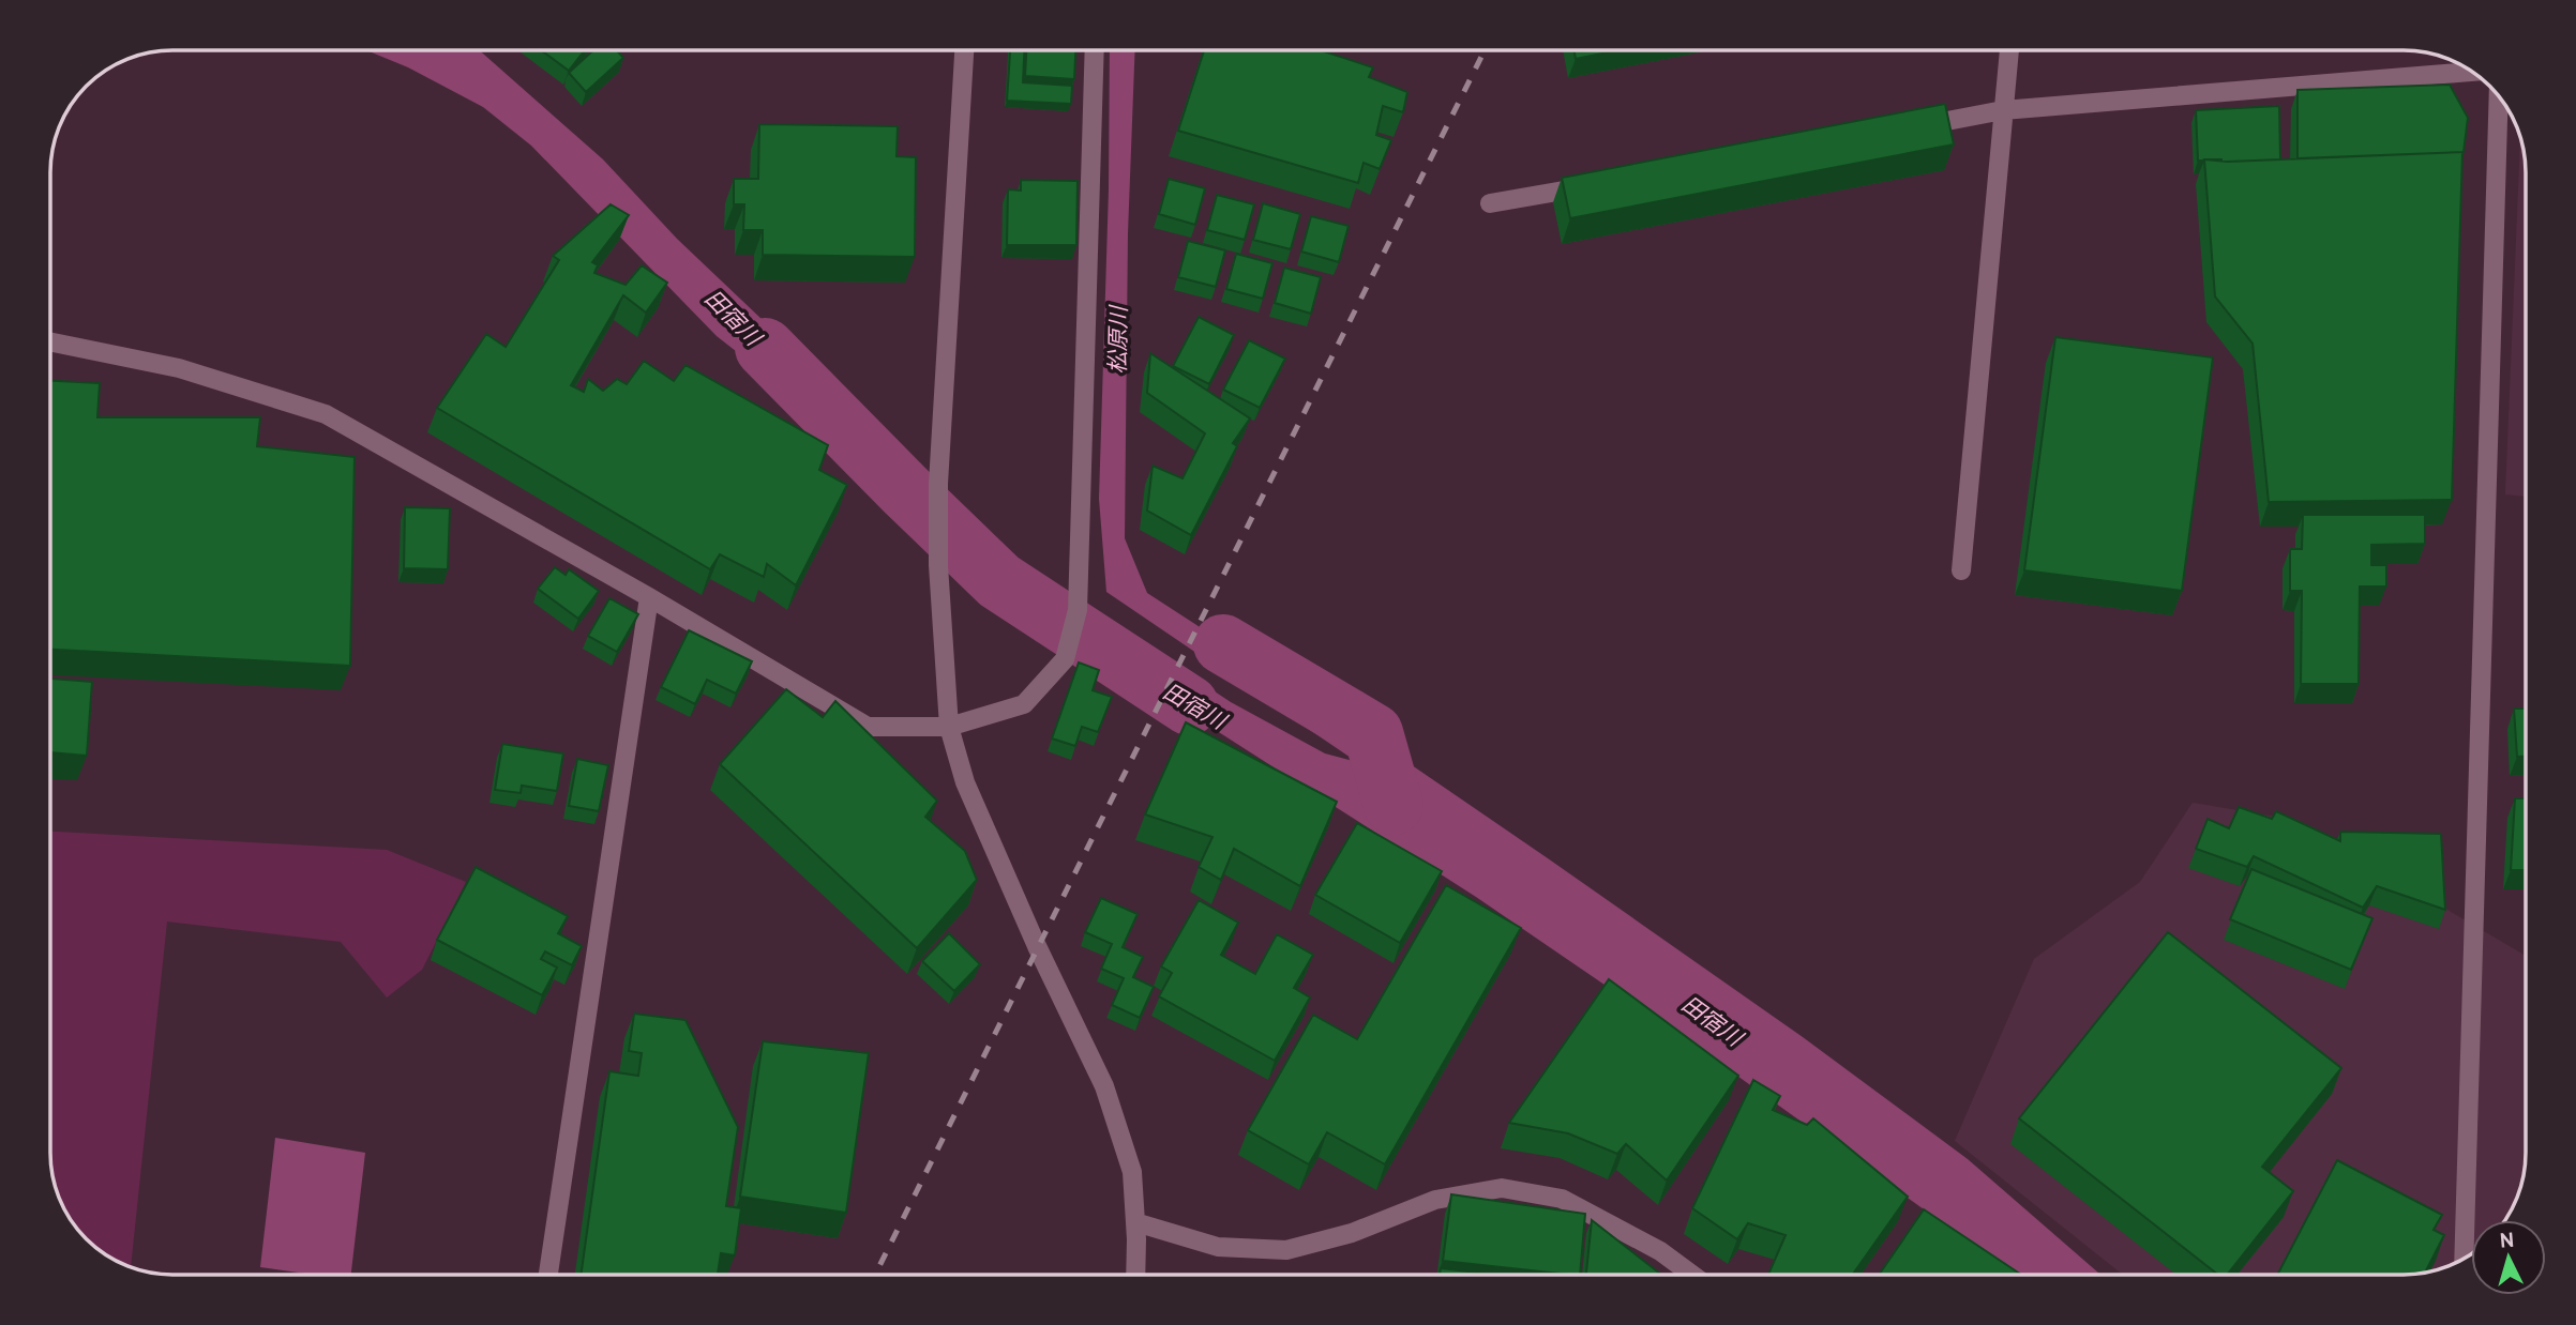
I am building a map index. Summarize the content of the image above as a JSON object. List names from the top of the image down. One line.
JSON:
{"water":["田宿川","松原川"],"north":"top"}
